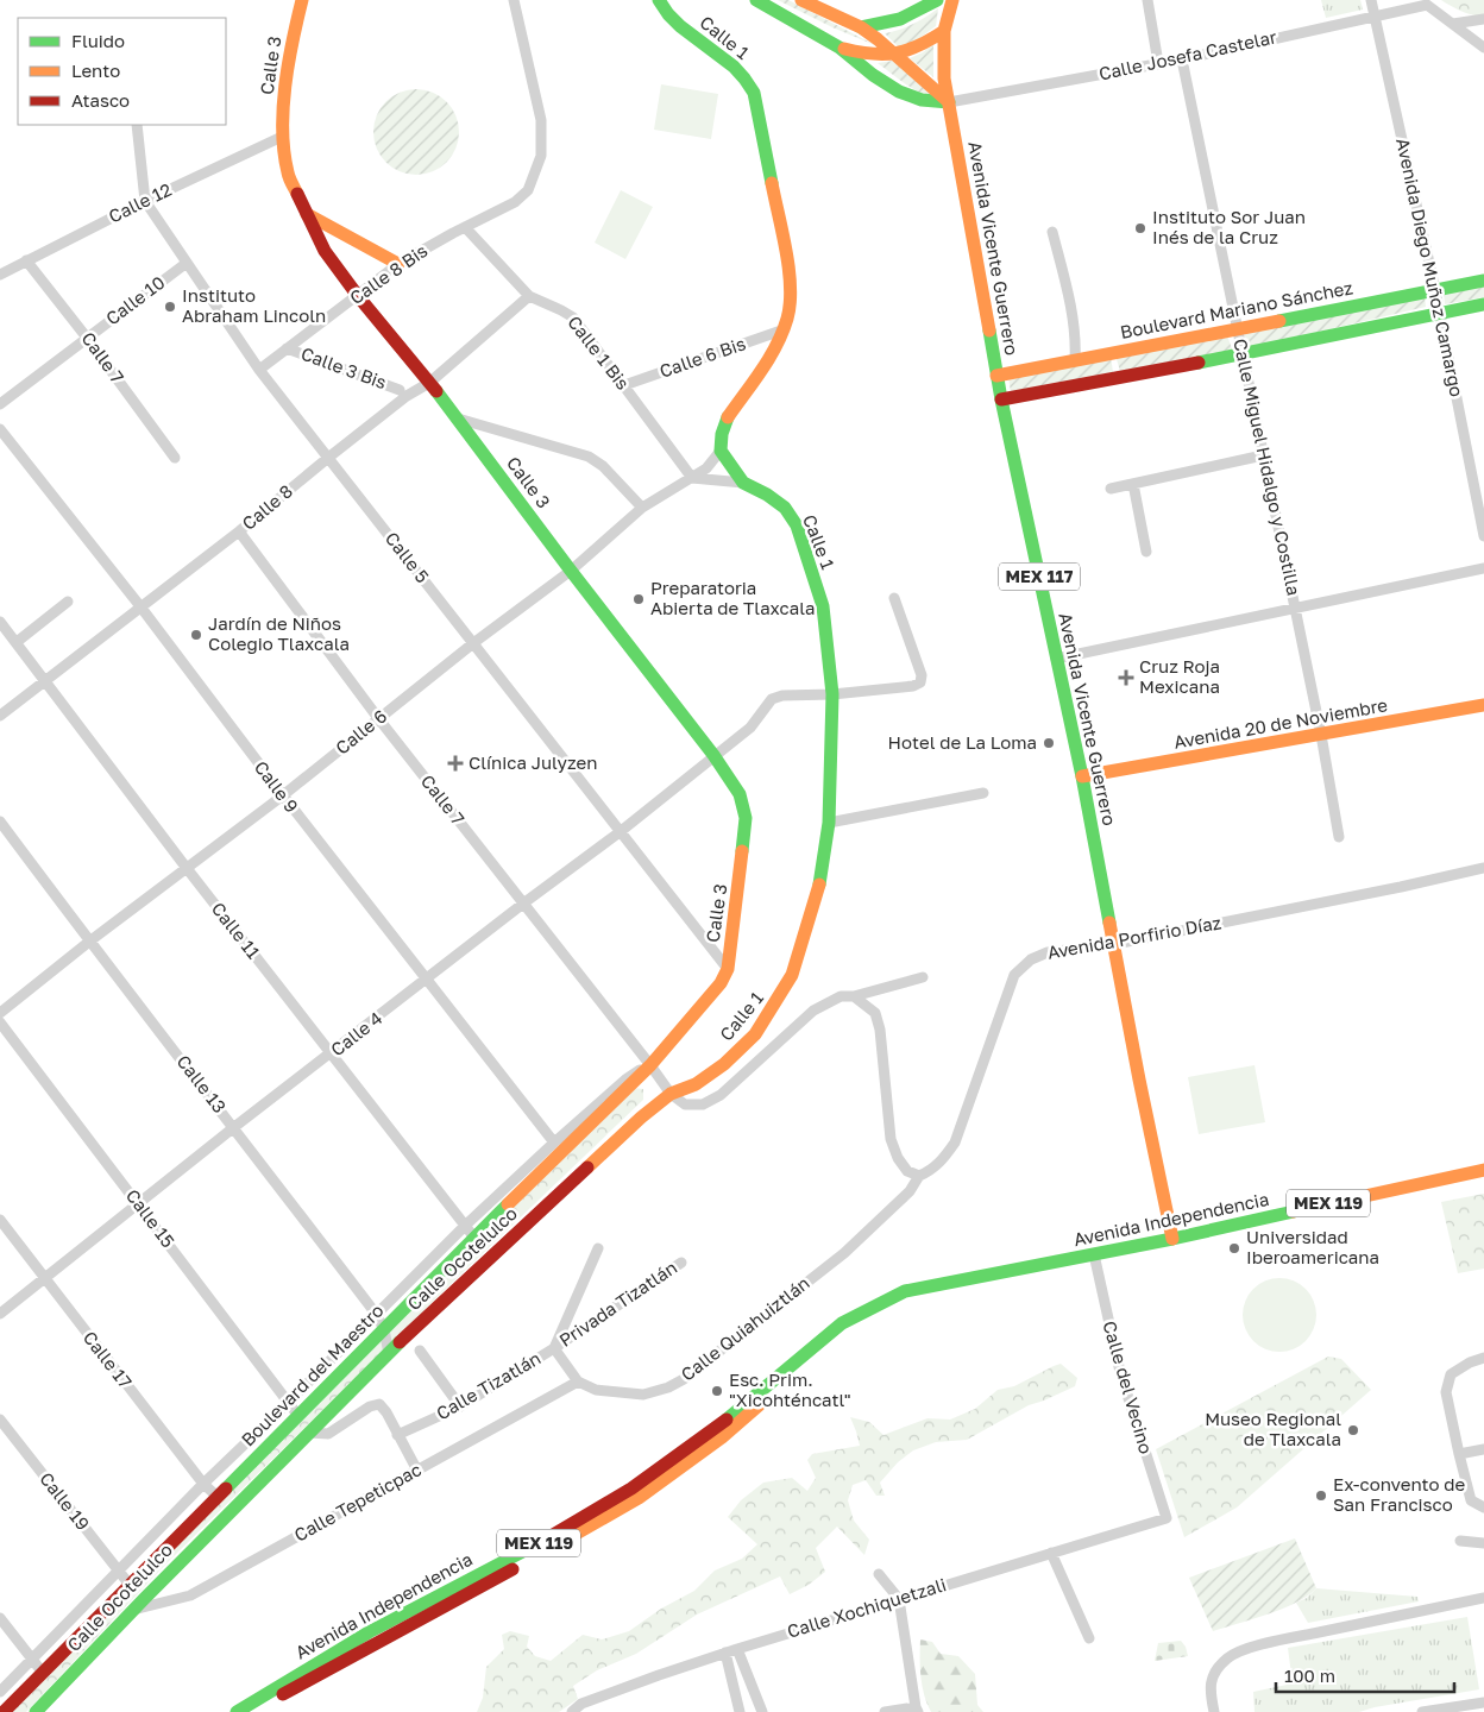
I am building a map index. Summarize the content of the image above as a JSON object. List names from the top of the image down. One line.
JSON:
{"streets":{"main road":["Calle 1","Calle 3","Avenida Vicente Guerrero","Boulevard Mariano Sánchez","MEX 117","Avenida 20 de Noviembre","MEX 119","Avenida Independencia","Calle Ocotelulco","Boulevard del Maestro"],"street":["Calle Josefa Castelar","Calle 12","Avenida Diego Muñoz Camargo","Calle 8 Bis","Calle 10","Calle 1 Bis","Calle 7","Calle 6 Bis","Calle 3 Bis","Calle Miguel Hidalgo y Costilla","Calle 8","Calle 5","Calle 6","Calle 9","Calle 11","Avenida Porfirio Díaz","Calle 4","Calle 13","Calle 15","Privada Tizatlán","Calle Quiahuiztlán","Calle 17","Calle Tizatlán","Calle del Vecino","Calle 19","Calle Tepeticpac","Calle Xochiquetzali"]},"crossings":[["Calle 1","Calle 6 Bis"],["Calle 1","Calle 6"],["Calle 1","Calle 4"],["Calle 1","Calle Ocotelulco"],["Calle Josefa Castelar","Avenida Vicente Guerrero"],["Calle Josefa Castelar","Avenida Diego Muñoz Camargo"],["Calle Josefa Castelar","Calle Miguel Hidalgo y Costilla"],["Calle 3","Calle 12"],["Calle 3","Calle 8 Bis"],["Calle 3","Calle 8"],["Calle 3","Calle 5"],["Calle 3","Calle 6"],["Calle 3","Calle 4"],["Calle 3","Boulevard del Maestro"],["Calle 12","Calle 7"],["Calle 12","Calle 5"],["Avenida Vicente Guerrero","Boulevard Mariano Sánchez"],["Avenida Vicente Guerrero","MEX 117"],["Avenida Vicente Guerrero","Avenida 20 de Noviembre"],["Avenida Vicente Guerrero","Avenida Porfirio Díaz"],["Avenida Vicente Guerrero","Avenida Independencia"],["Avenida Diego Muñoz Camargo","Boulevard Mariano Sánchez"],["Calle 8 Bis","Calle 1 Bis"],["Calle 8 Bis","Calle 3 Bis"],["Calle 8 Bis","Calle 5"],["Calle 10","Calle 7"],["Calle 10","Calle 5"],["Boulevard Mariano Sánchez","Calle Miguel Hidalgo y Costilla"],["Calle 1 Bis","Calle 6 Bis"],["Calle 1 Bis","Calle 8"],["Calle 1 Bis","Calle 6"],["Calle 7","Calle 8"],["Calle 7","Calle 6"],["Calle 7","Calle 4"],["Calle 7","Boulevard del Maestro"],["Calle Miguel Hidalgo y Costilla","Avenida 20 de Noviembre"],["Calle 8","Calle 5"],["Calle 8","Calle 9"],["Calle 8","Calle 11"],["Calle 5","Calle 6"],["Calle 5","Calle 4"],["Calle 6","Calle 9"],["Calle 6","Calle 11"],["Calle 6","Calle 13"],["Calle 9","Calle 4"],["Calle 9","Boulevard del Maestro"],["Calle 11","Calle 4"],["Calle 11","Boulevard del Maestro"],["Avenida Porfirio Díaz","Calle Quiahuiztlán"],["Calle 4","Calle 13"],["Calle 4","Calle 15"],["Calle 4","Calle 17"],["Calle 13","Calle Ocotelulco"],["Calle 13","Boulevard del Maestro"],["Calle 15","Boulevard del Maestro"],["Avenida Independencia","Calle del Vecino"],["Calle Ocotelulco","Calle Tepeticpac"],["Privada Tizatlán","Calle Tizatlán"],["Calle Quiahuiztlán","Calle Tepeticpac"],["Calle 17","Boulevard del Maestro"],["Boulevard del Maestro","Calle 19"],["Calle del Vecino","Calle Xochiquetzali"]],"places":{"other":["Instituto Sor Juan Inés de la Cruz","Instituto Abraham Lincoln","Preparatoria Abierta de Tlaxcala","Jardín de Niños Colegio Tlaxcala","Hotel de La Loma","Universidad Iberoamericana","Esc. Prim. \"Xicohténcatl\"","Museo Regional de Tlaxcala","Ex-convento de San Francisco"],"health":["Cruz Roja Mexicana","Clínica Julyzen"]},"legend":["Fluido","Lento","Atasco"],"scale_bar":"100 m"}
